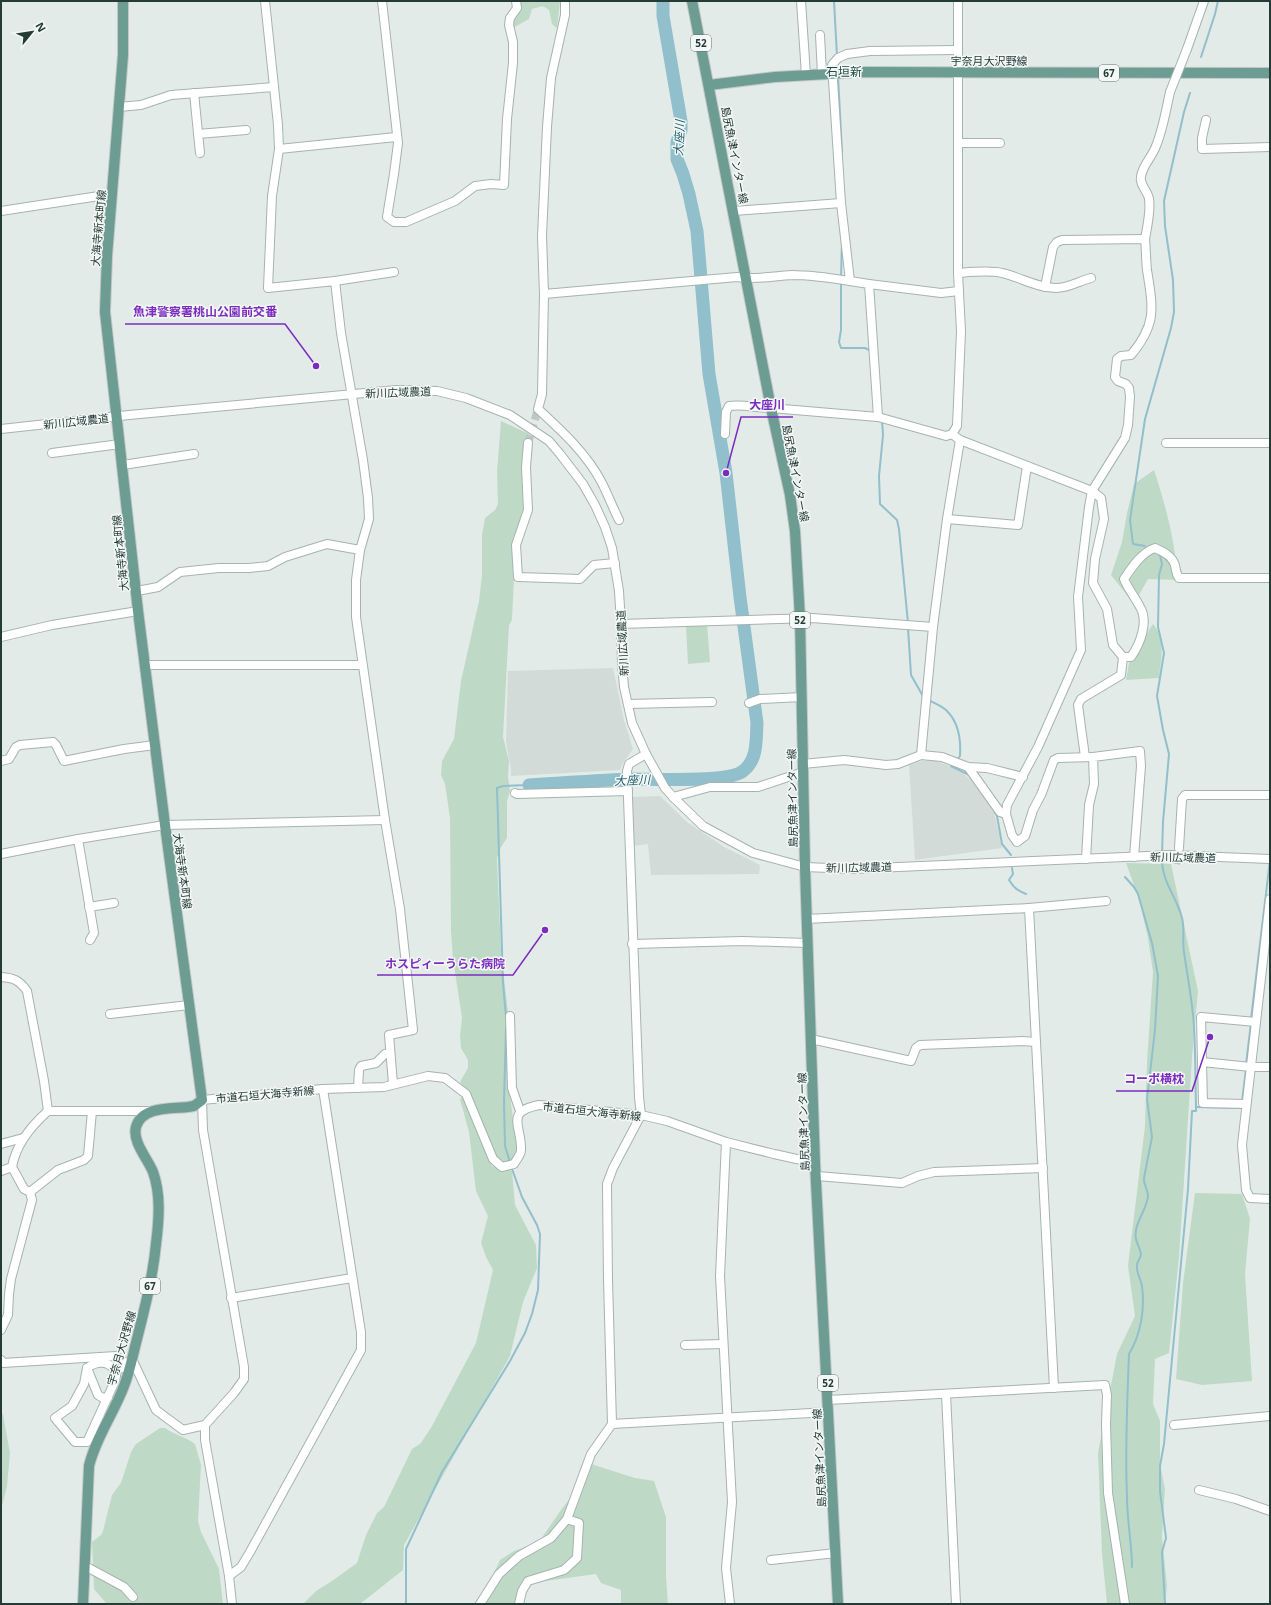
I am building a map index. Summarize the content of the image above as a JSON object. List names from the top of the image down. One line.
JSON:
{"streets":{"main road":["52","宇奈月大沢野線","67","島尻魚津インター線","大海寺新本町線"],"street":["新川広域農道","市道石垣大海寺新線"]},"crossings":[["宇奈月大沢野線","島尻魚津インター線"],["島尻魚津インター線","新川広域農道"],["島尻魚津インター線","市道石垣大海寺新線"],["大海寺新本町線","新川広域農道"],["大海寺新本町線","市道石垣大海寺新線"]],"districts":["石垣新"],"water":["大座川"],"places":["魚津警察署桃山公園前交番","大座川","ホスピィーうらた病院","コーポ横枕"],"north":"top right"}
